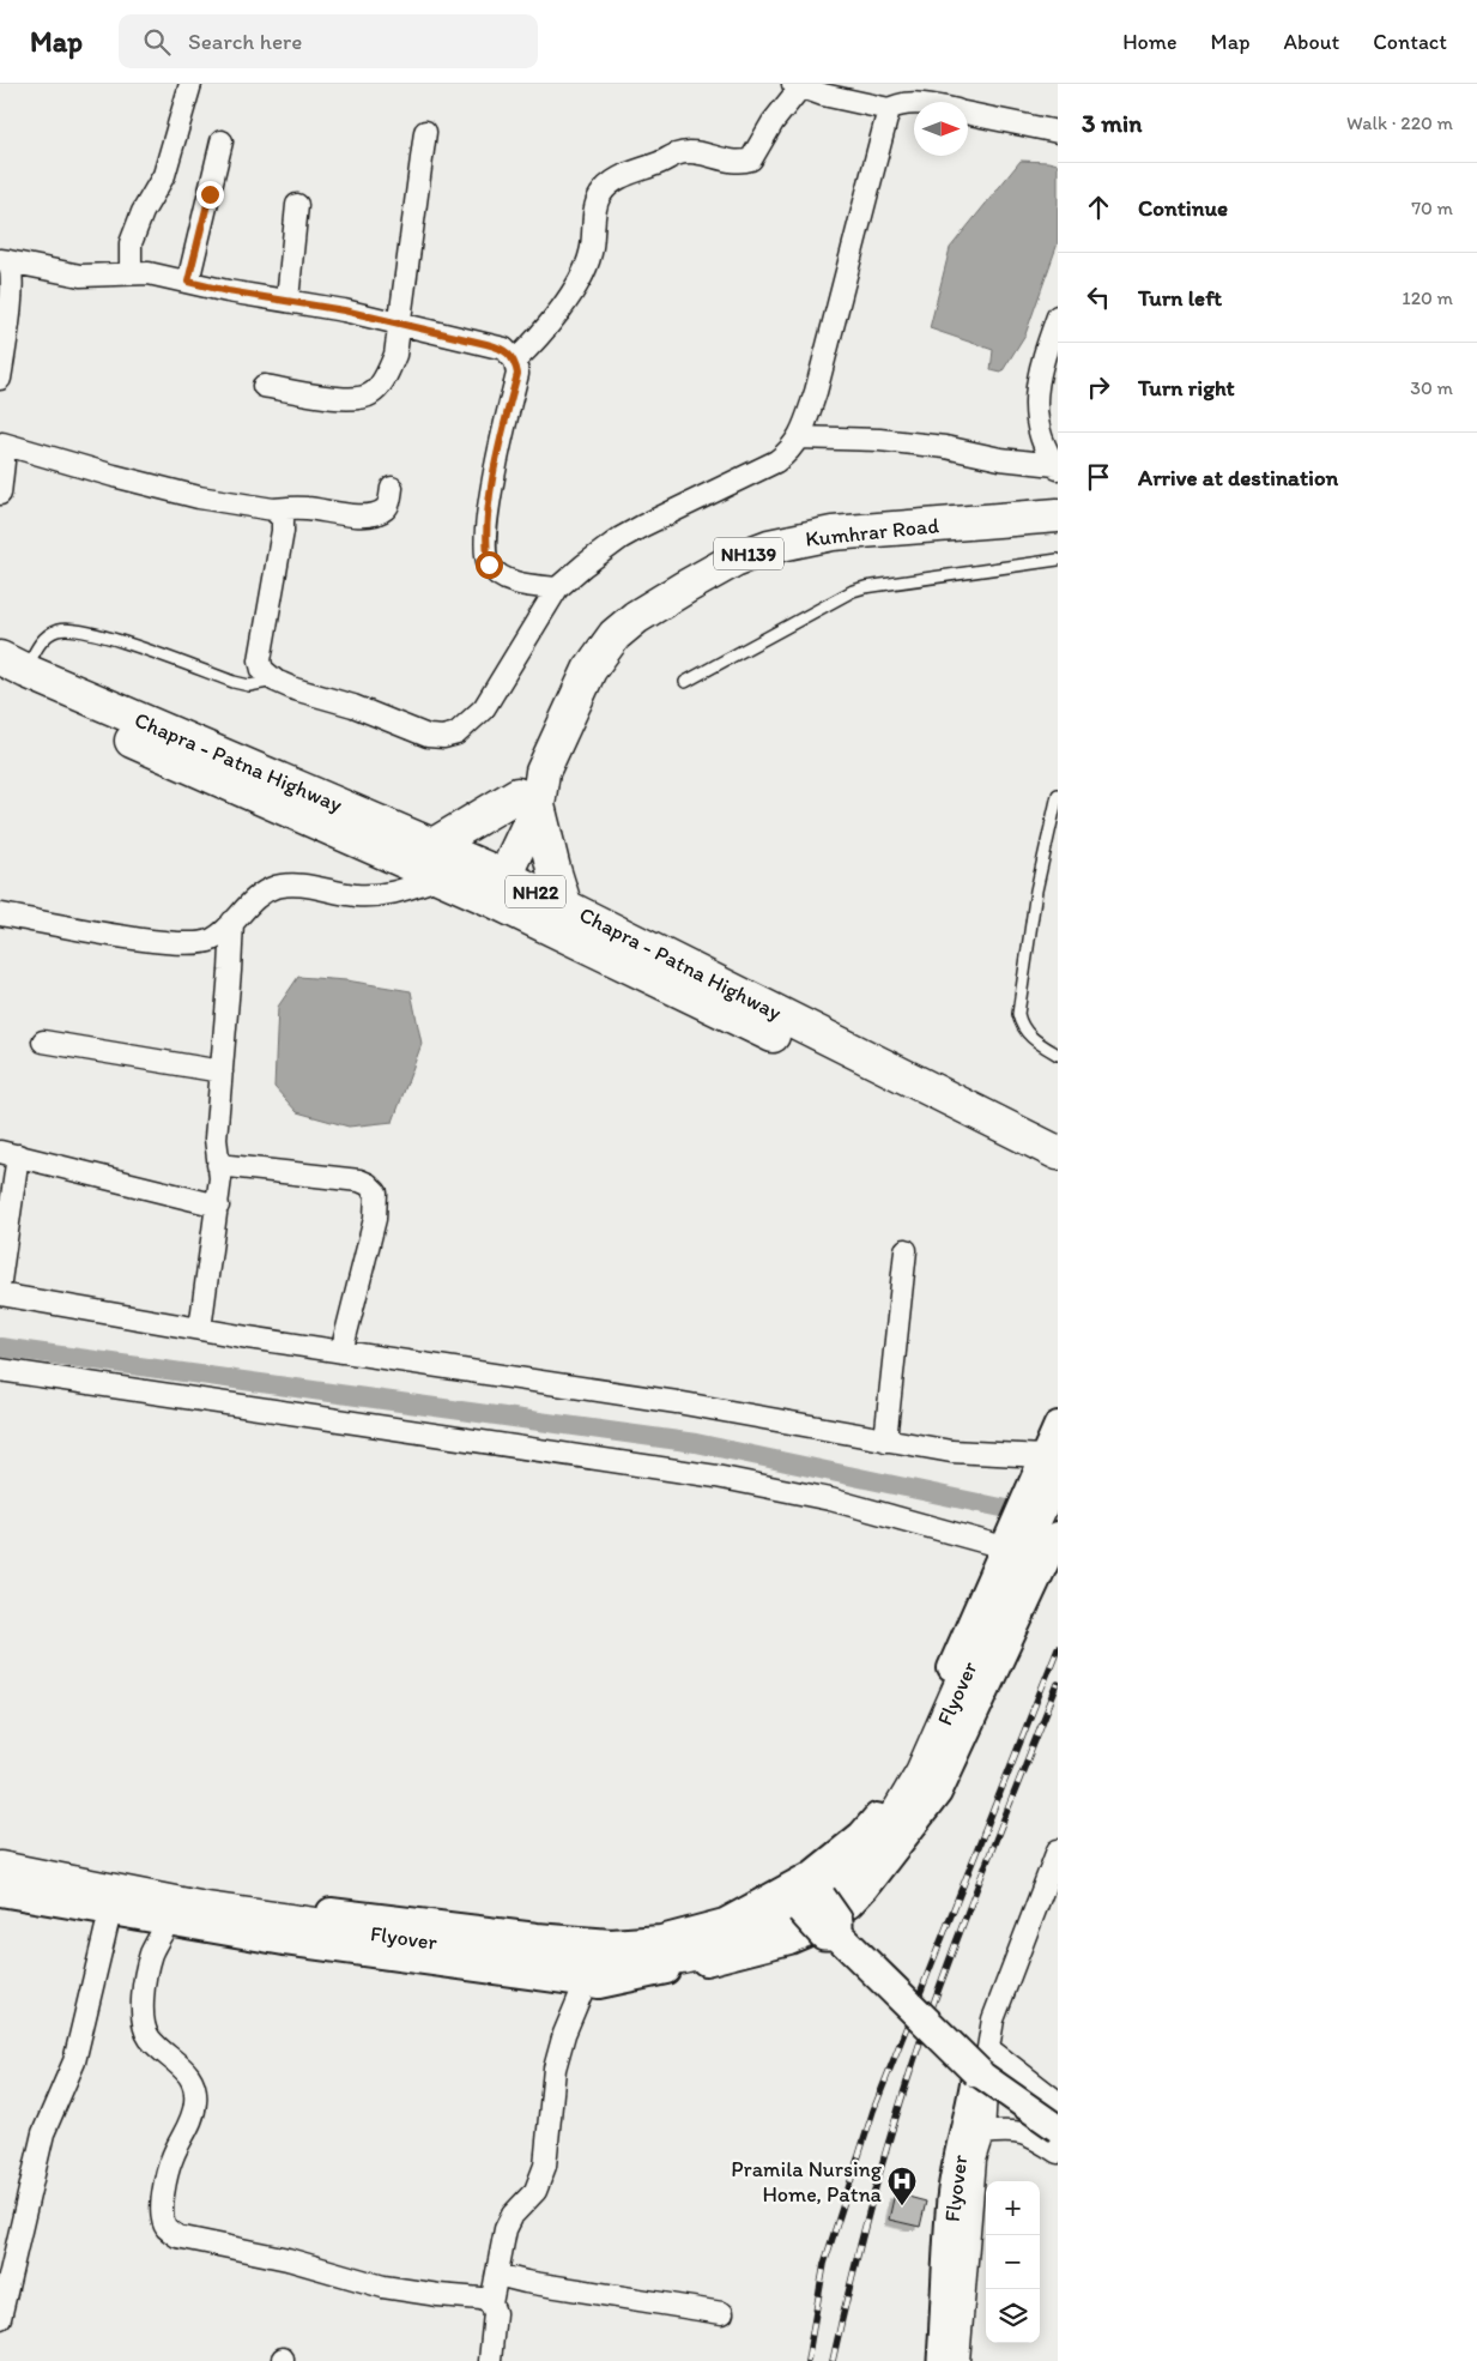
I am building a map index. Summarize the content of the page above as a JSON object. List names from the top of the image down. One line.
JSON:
{"streets":{"main road":["Kumhrar Road","NH139","Chapra - Patna Highway","NH22","Flyover"]},"crossings":[["Kumhrar Road","Chapra - Patna Highway"]],"places":{"hospital":["Pramila Nursing Home, Patna"]},"north":"right","page":{"header":"Map","search":"Search here","nav":["Home","Map","About","Contact"],"heading":["3 min","Walk · 220 m"],"list":[["Continue","70 m"],["Turn left","120 m"],["Turn right","30 m"],"Arrive at destination"],"map_buttons":["+","−"]}}
